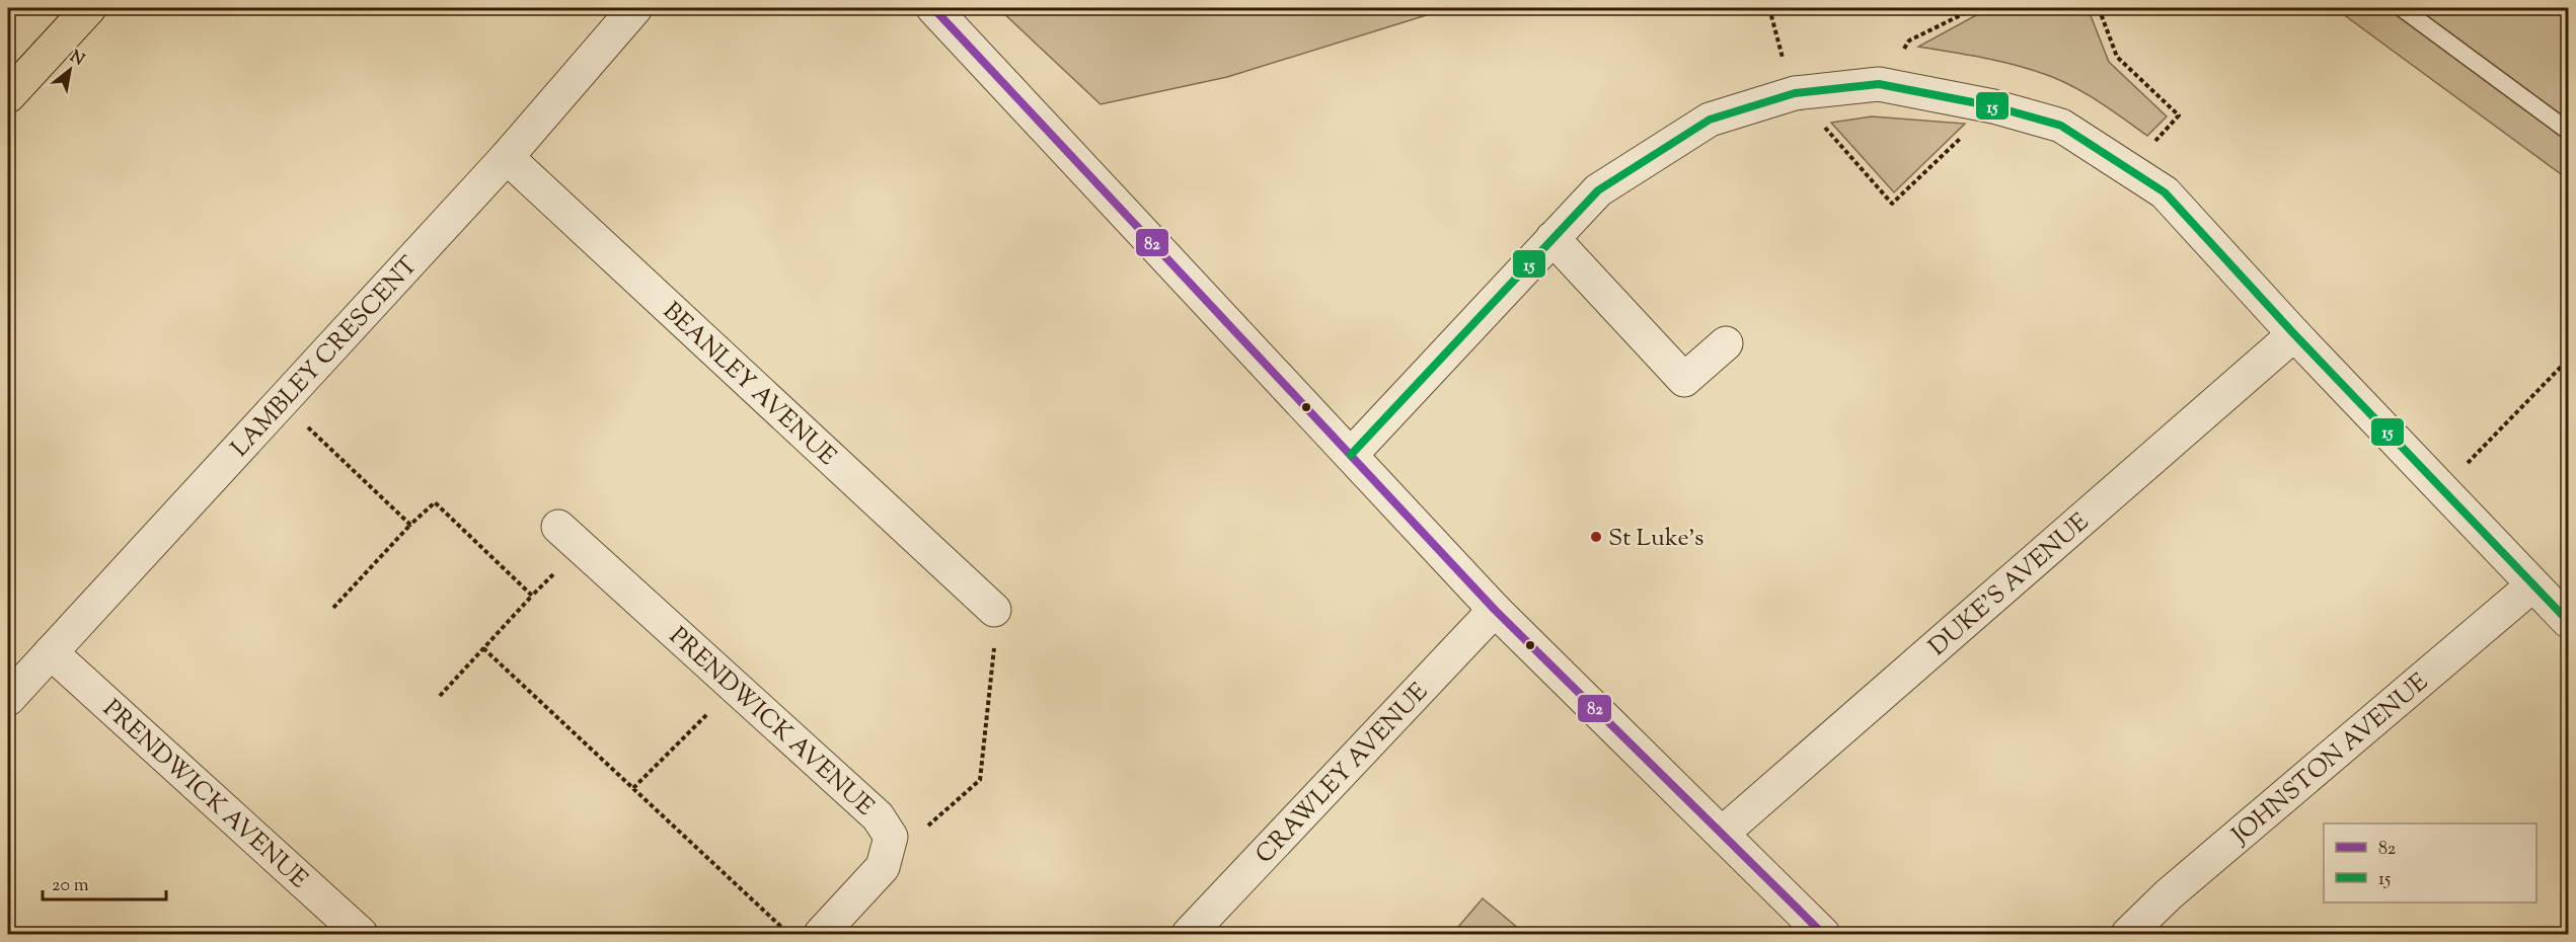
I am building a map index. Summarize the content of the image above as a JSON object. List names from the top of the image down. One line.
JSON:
{"streets":{"street":["LAMBLEY CRESCENT","BEANLEY AVENUE","DUKE'S AVENUE","PRENDWICK AVENUE","JOHNSTON AVENUE","CRAWLEY AVENUE"]},"crossings":[["LAMBLEY CRESCENT","BEANLEY AVENUE"],["LAMBLEY CRESCENT","PRENDWICK AVENUE"]],"places":["St Luke's"],"lines":["transit line 82","transit line 15"],"legend":["82","15"],"scale_bar":"20 m","north":"top right"}
